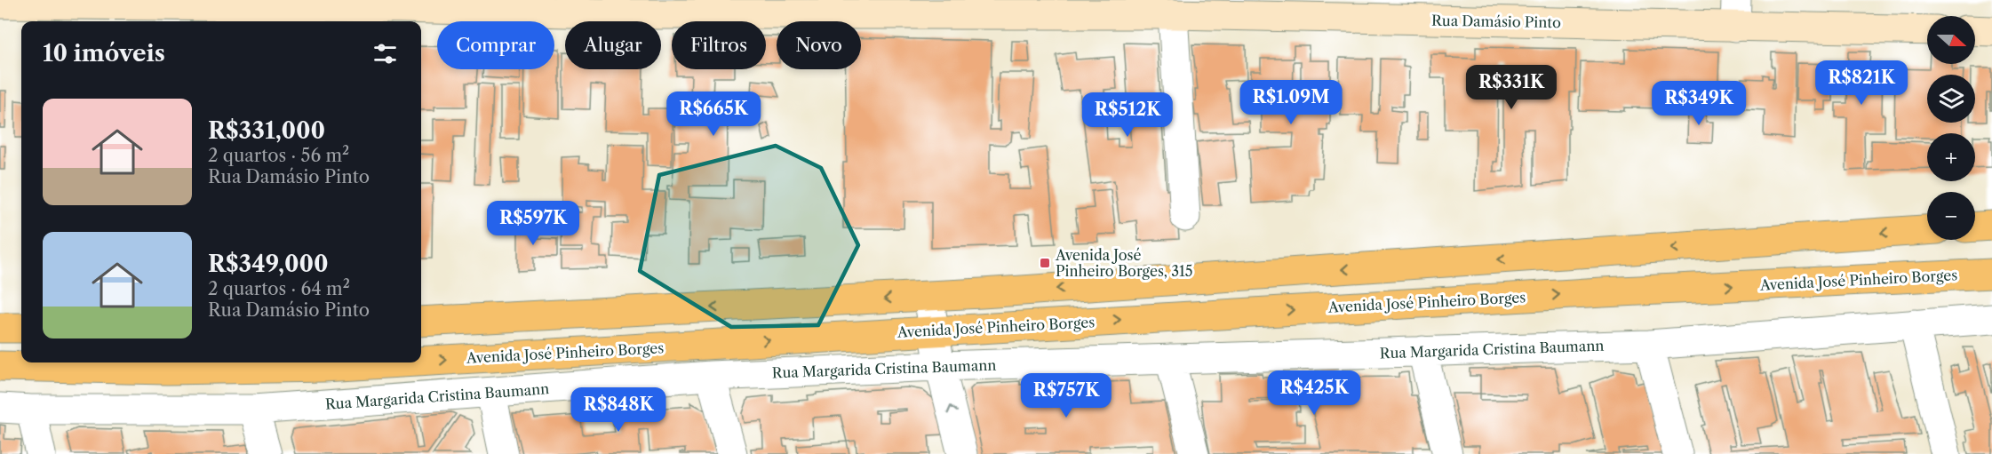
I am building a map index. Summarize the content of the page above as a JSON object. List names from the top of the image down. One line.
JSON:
{"streets":{"main road":["Avenida José Pinheiro Borges"],"street":["Rua Damásio Pinto","Rua Margarida Cristina Baumann"]},"places":{"transit":["Avenida José Pinheiro Borges, 315"]},"north":"right","page":{"map_buttons":["+","−"],"chip":["Comprar","Alugar","Filtros","Novo"],"heading":"10 imóveis","price":["R$821K","R$331K","R$1.09M","R$349K","R$665K","R$512K","R$597K","R$425K","R$757K","R$848K"],"list":[{"name":"R$331,000","note":"2 quartos · 56 m² · Rua Damásio Pinto"},{"name":"R$349,000","note":"2 quartos · 64 m² · Rua Damásio Pinto"}]}}
